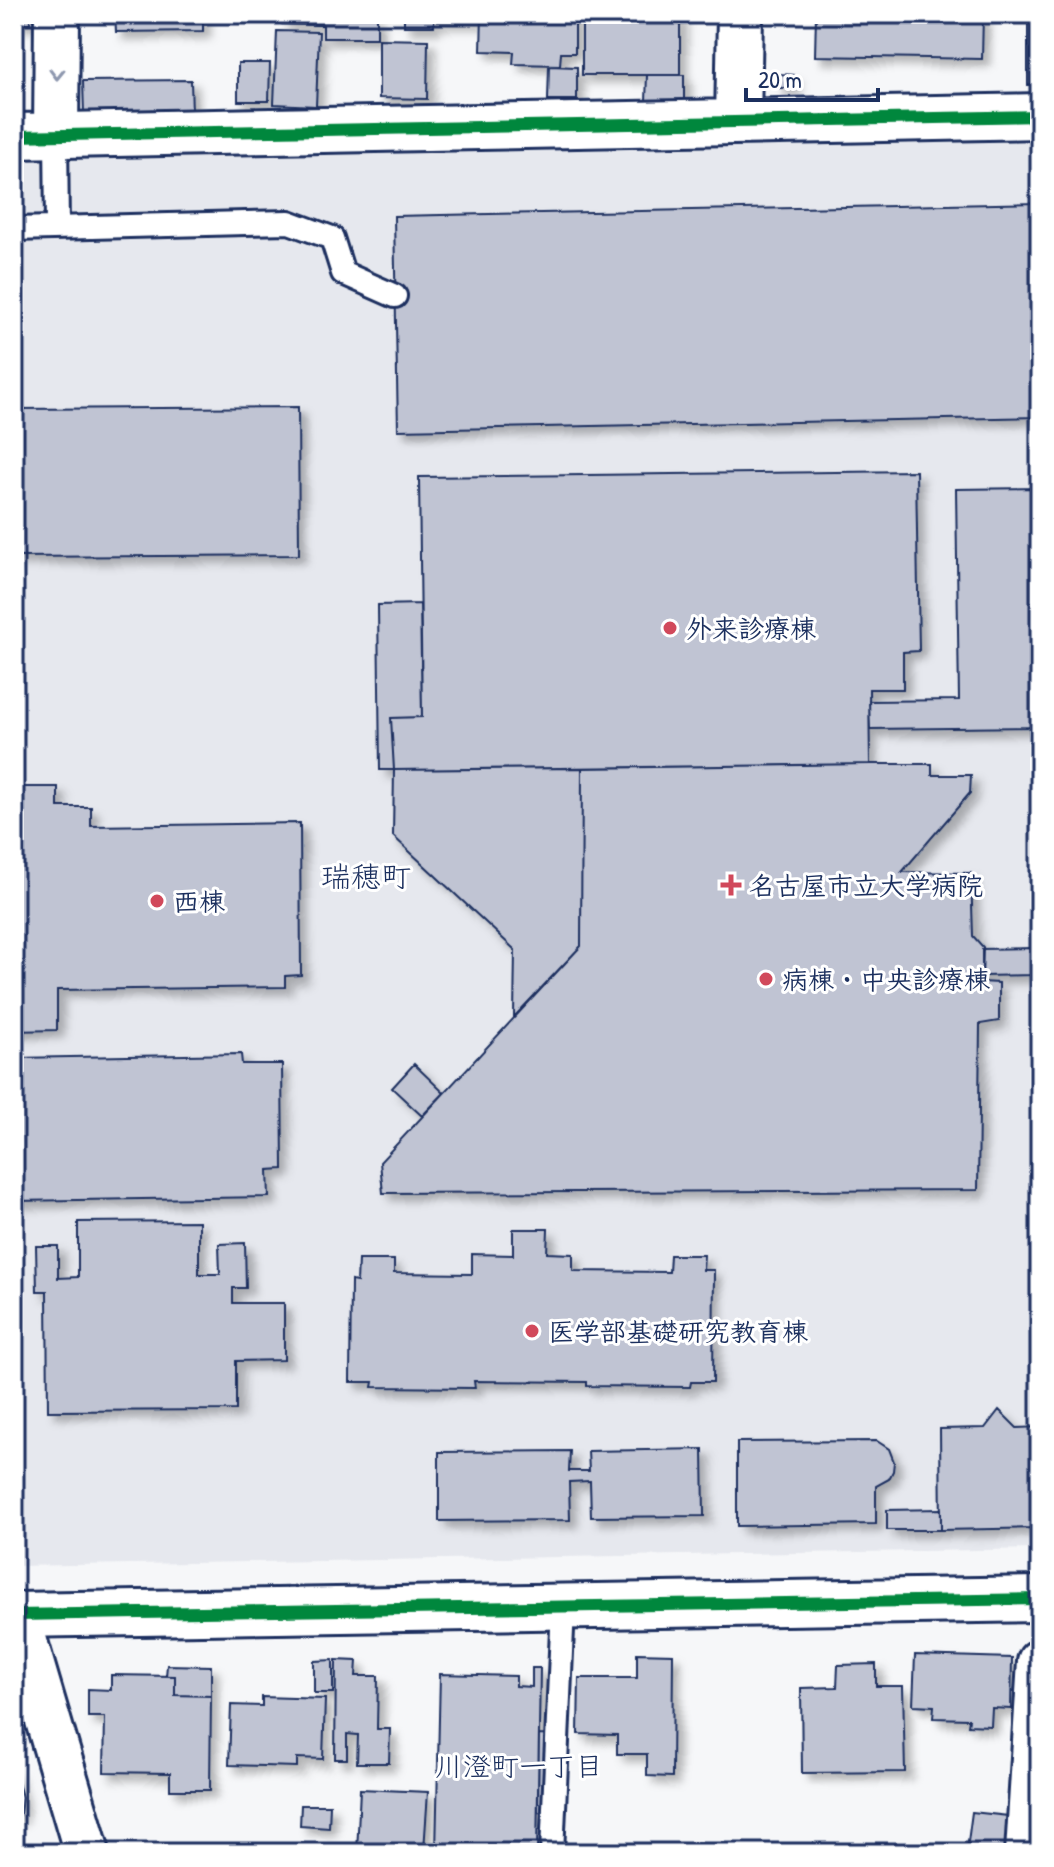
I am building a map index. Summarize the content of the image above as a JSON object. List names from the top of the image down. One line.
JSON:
{"districts":["瑞穂町","川澄町一丁目"],"places":{"other":["外来診療棟","西棟","病棟・中央診療棟","医学部基礎研究教育棟"],"health":["名古屋市立大学病院"]},"scale_bar":"20 m"}
